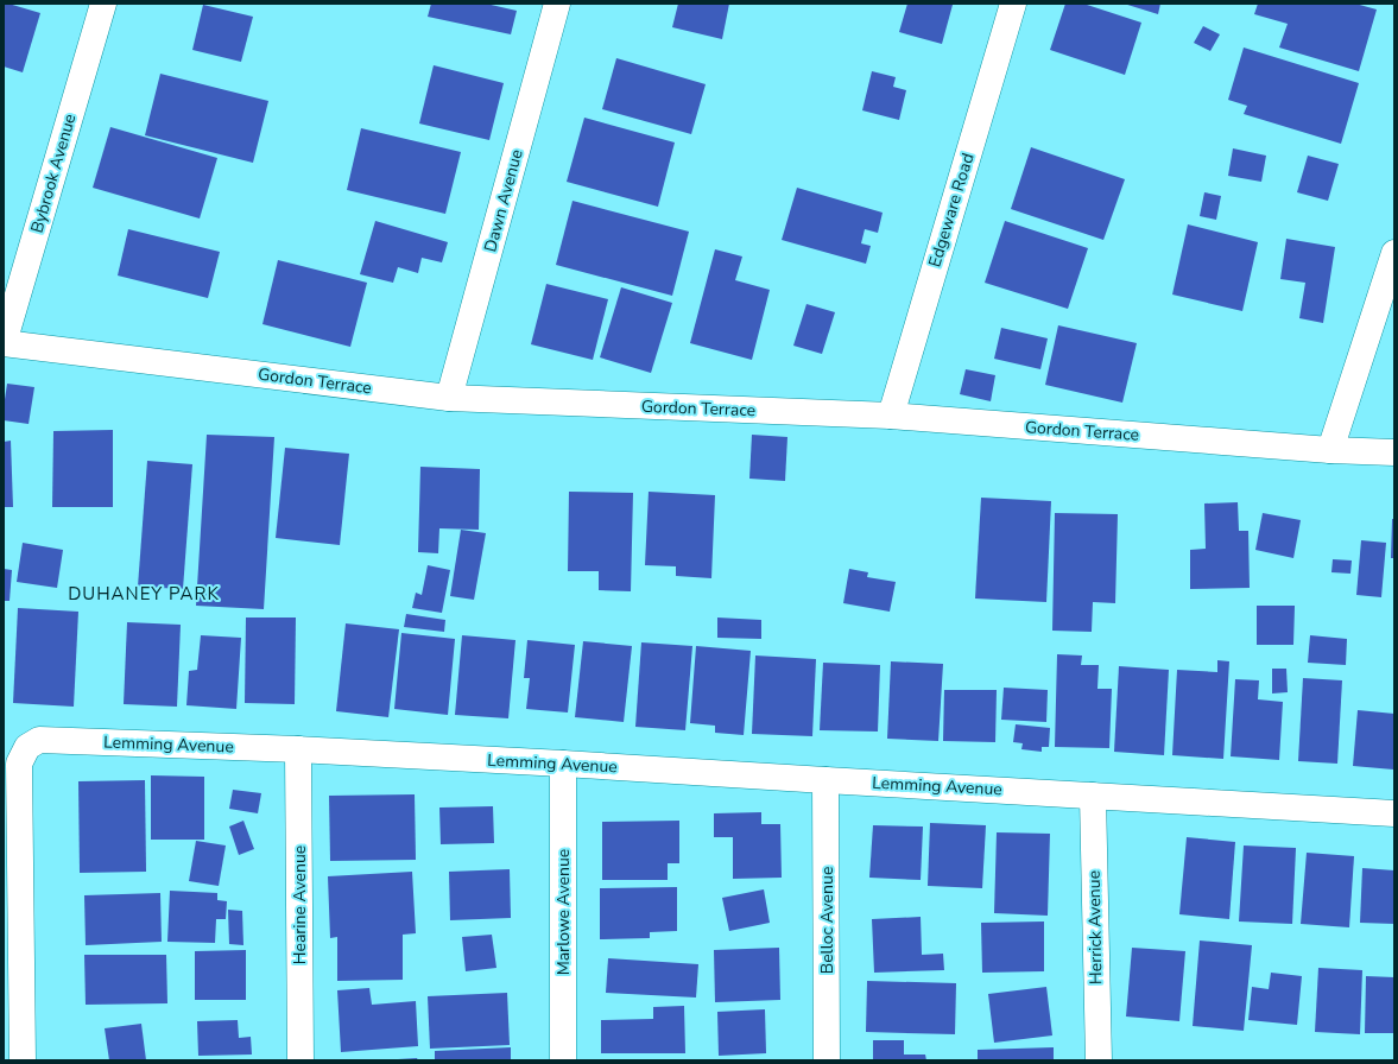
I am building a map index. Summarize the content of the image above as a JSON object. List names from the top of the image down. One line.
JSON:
{"streets":{"street":["Bybrook Avenue","Dawn Avenue","Edgeware Road","Gordon Terrace","Lemming Avenue","Hearine Avenue","Marlowe Avenue","Belloc Avenue","Herrick Avenue"]},"crossings":[["Bybrook Avenue","Gordon Terrace"],["Dawn Avenue","Gordon Terrace"],["Edgeware Road","Gordon Terrace"],["Lemming Avenue","Hearine Avenue"],["Lemming Avenue","Marlowe Avenue"],["Lemming Avenue","Belloc Avenue"],["Lemming Avenue","Herrick Avenue"]],"districts":["DUHANEY PARK"]}
